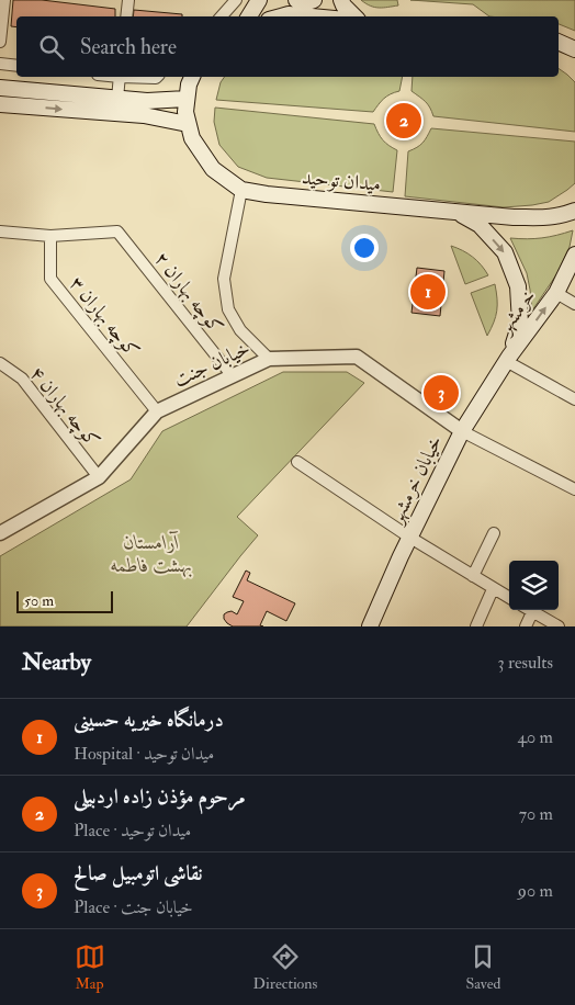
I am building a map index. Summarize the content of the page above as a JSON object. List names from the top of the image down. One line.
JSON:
{"streets":{"main road":["میدان توحید","خرمشهر","خیابان خرمشهر"],"street":["کوچه بهاران ۲","کوچه بهاران ۳","خیابان جنت","کوچه بهاران ۴"]},"crossings":[["میدان توحید","خرمشهر"],["کوچه بهاران ۲","کوچه بهاران ۳"],["کوچه بهاران ۲","خیابان جنت"],["خرمشهر","خیابان خرمشهر"],["کوچه بهاران ۳","خیابان جنت"],["خیابان جنت","کوچه بهاران ۴"],["خیابان جنت","خیابان خرمشهر"]],"parks":["آرامستان بهشت فاطمه"],"scale_bar":"50 m","page":{"search":"Search here","pins":["2","1","3"],"scale":"50 m","heading":["Nearby","3 results"],"list":[{"mark":"1","name":"درمانگاه خیریه حسینی","note":"Hospital · میدان توحید","value":"40 m"},{"mark":"2","name":"مرحوم مؤذن زاده اردبیلی","note":"Place · میدان توحید","value":"70 m"},{"mark":"3","name":"نقاشی اتومبیل صالح","note":"Place · خیابان جنت","value":"90 m"}],"nav":["Map","Directions","Saved"]}}
